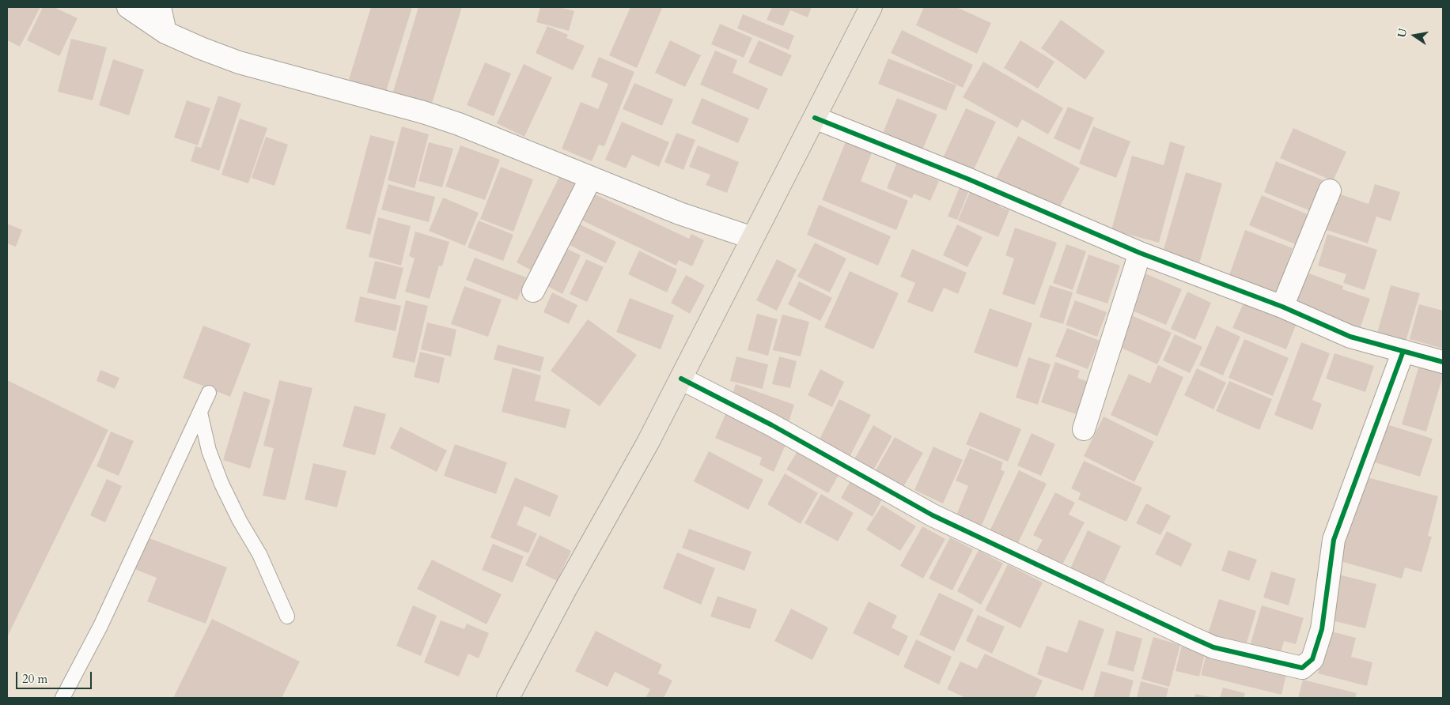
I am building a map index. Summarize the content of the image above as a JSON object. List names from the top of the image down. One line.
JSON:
{"scale_bar":"20 m","north":"left"}
